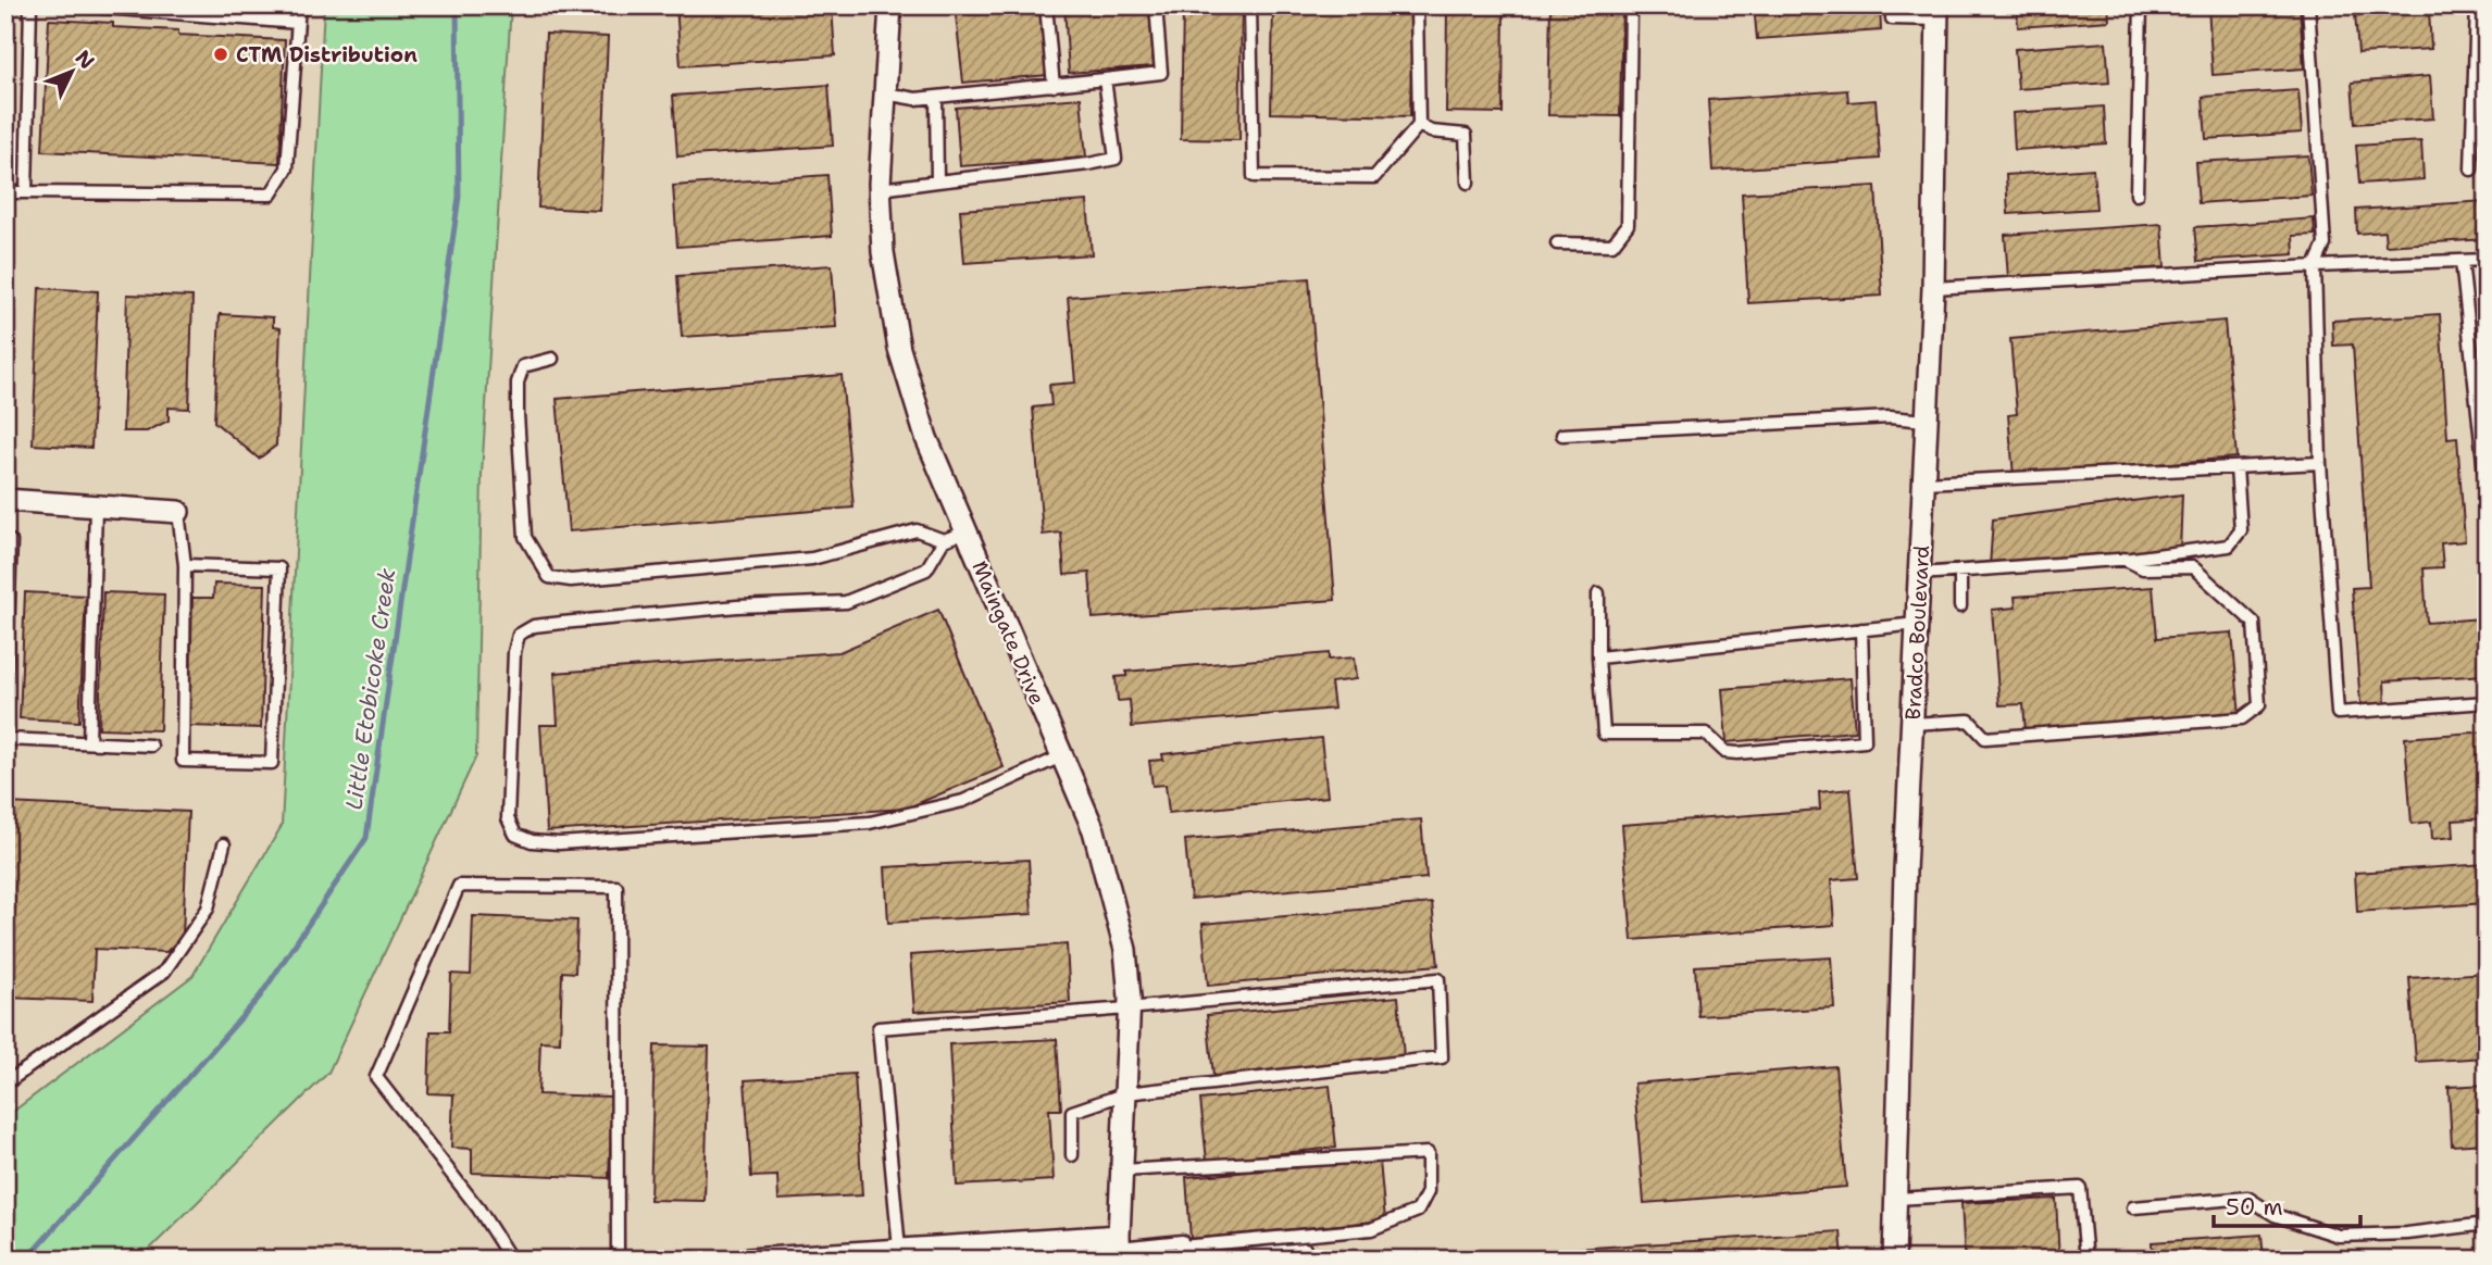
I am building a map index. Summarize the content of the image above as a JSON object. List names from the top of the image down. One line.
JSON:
{"streets":{"street":["Maingate Drive","Bradco Boulevard"]},"water":["Little Etobicoke Creek"],"places":["CTM Distribution"],"scale_bar":"50 m","north":"top right"}
